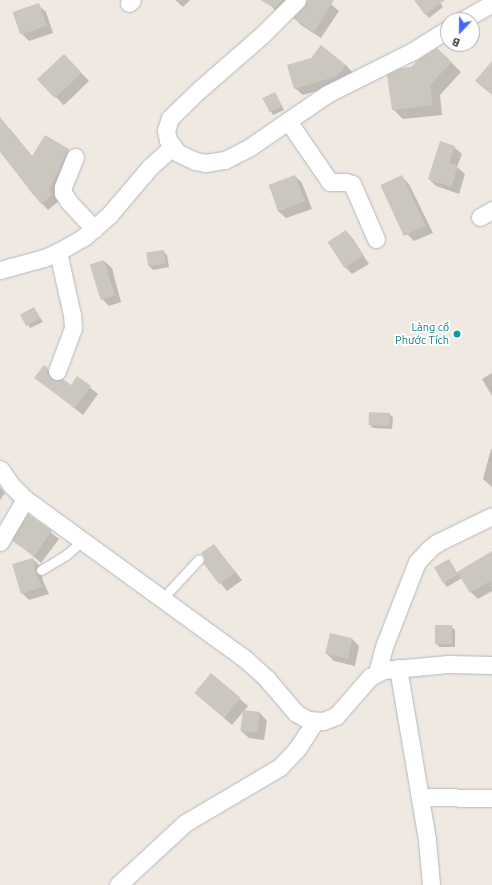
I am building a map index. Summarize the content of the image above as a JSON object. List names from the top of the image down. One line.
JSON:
{"places":["Làng cổ Phước Tích"],"north":"bottom"}
